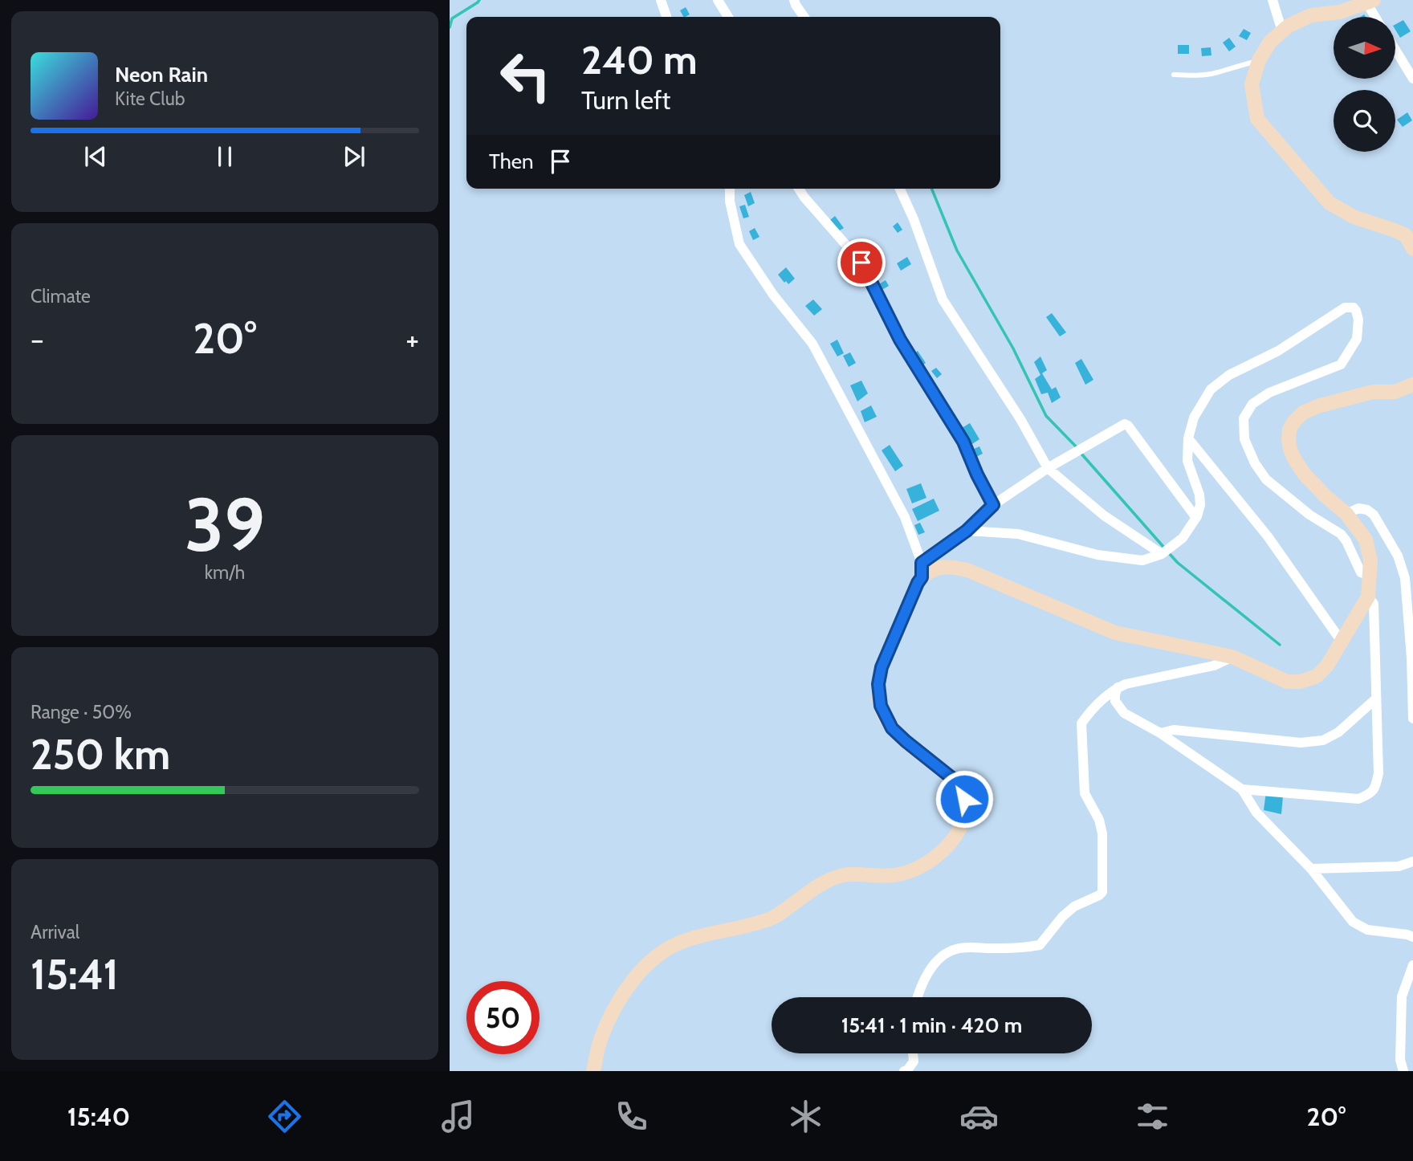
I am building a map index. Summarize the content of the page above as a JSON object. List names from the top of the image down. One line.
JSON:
{"north":"right","page":{"turn":["240 m","Turn left"],"song":["Neon Rain","Kite Club"],"then":"Then","tile":["Climate",["39","km/h"],["Range · 50%","250 km"],["Arrival","15:41"]],"heat":["−","20°","+"],"limit":"50","trip":"15:41 · 1 min · 420 m","tabs":["15:40","20°"]}}
